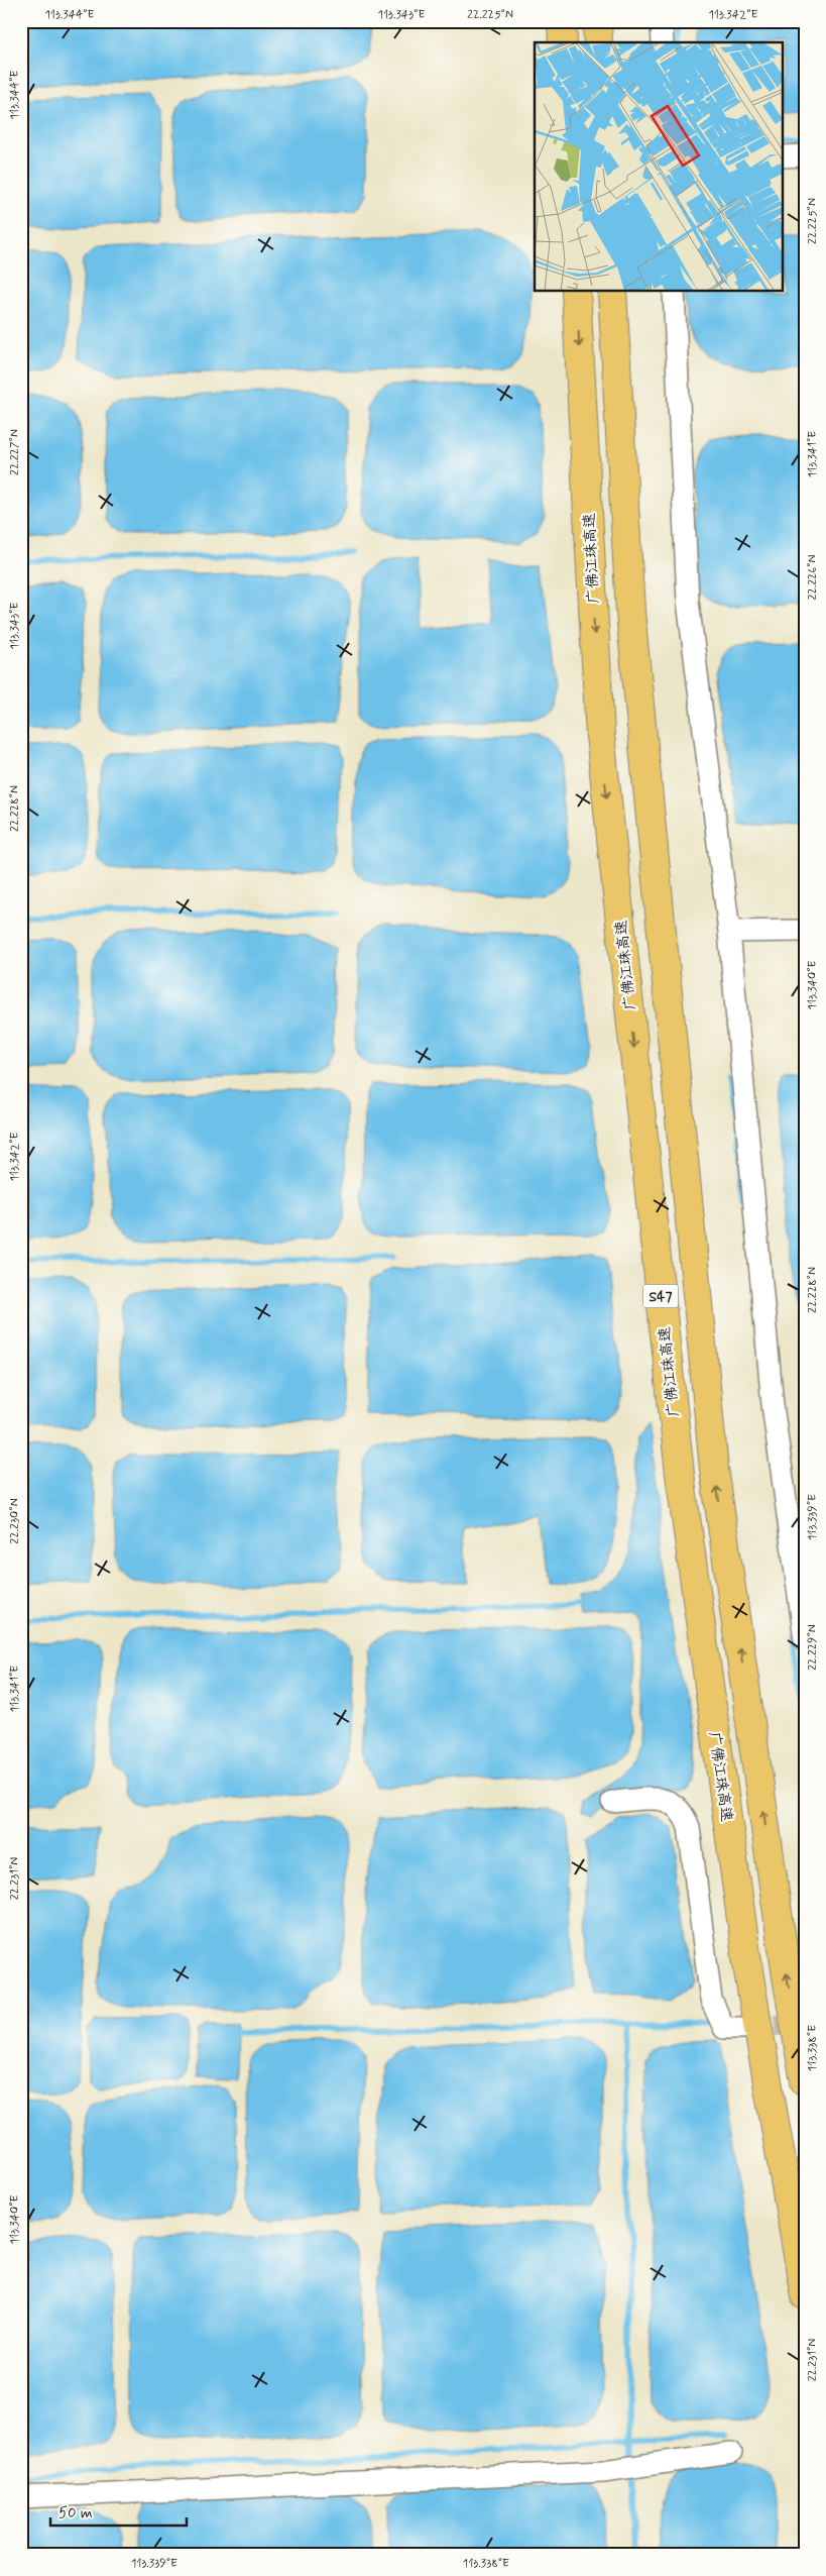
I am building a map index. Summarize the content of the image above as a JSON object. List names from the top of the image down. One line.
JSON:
{"streets":{"highway":["广佛江珠高速","S47"]},"scale_bar":"50 m","coordinates":["113.344°E","113.343°E","22.225°N","113.342°E","22.227°N","113.341°E","22.226°N","22.228°N","113.340°E","113.339°E","22.230°N","22.229°N","22.231°N","113.338°E"]}
